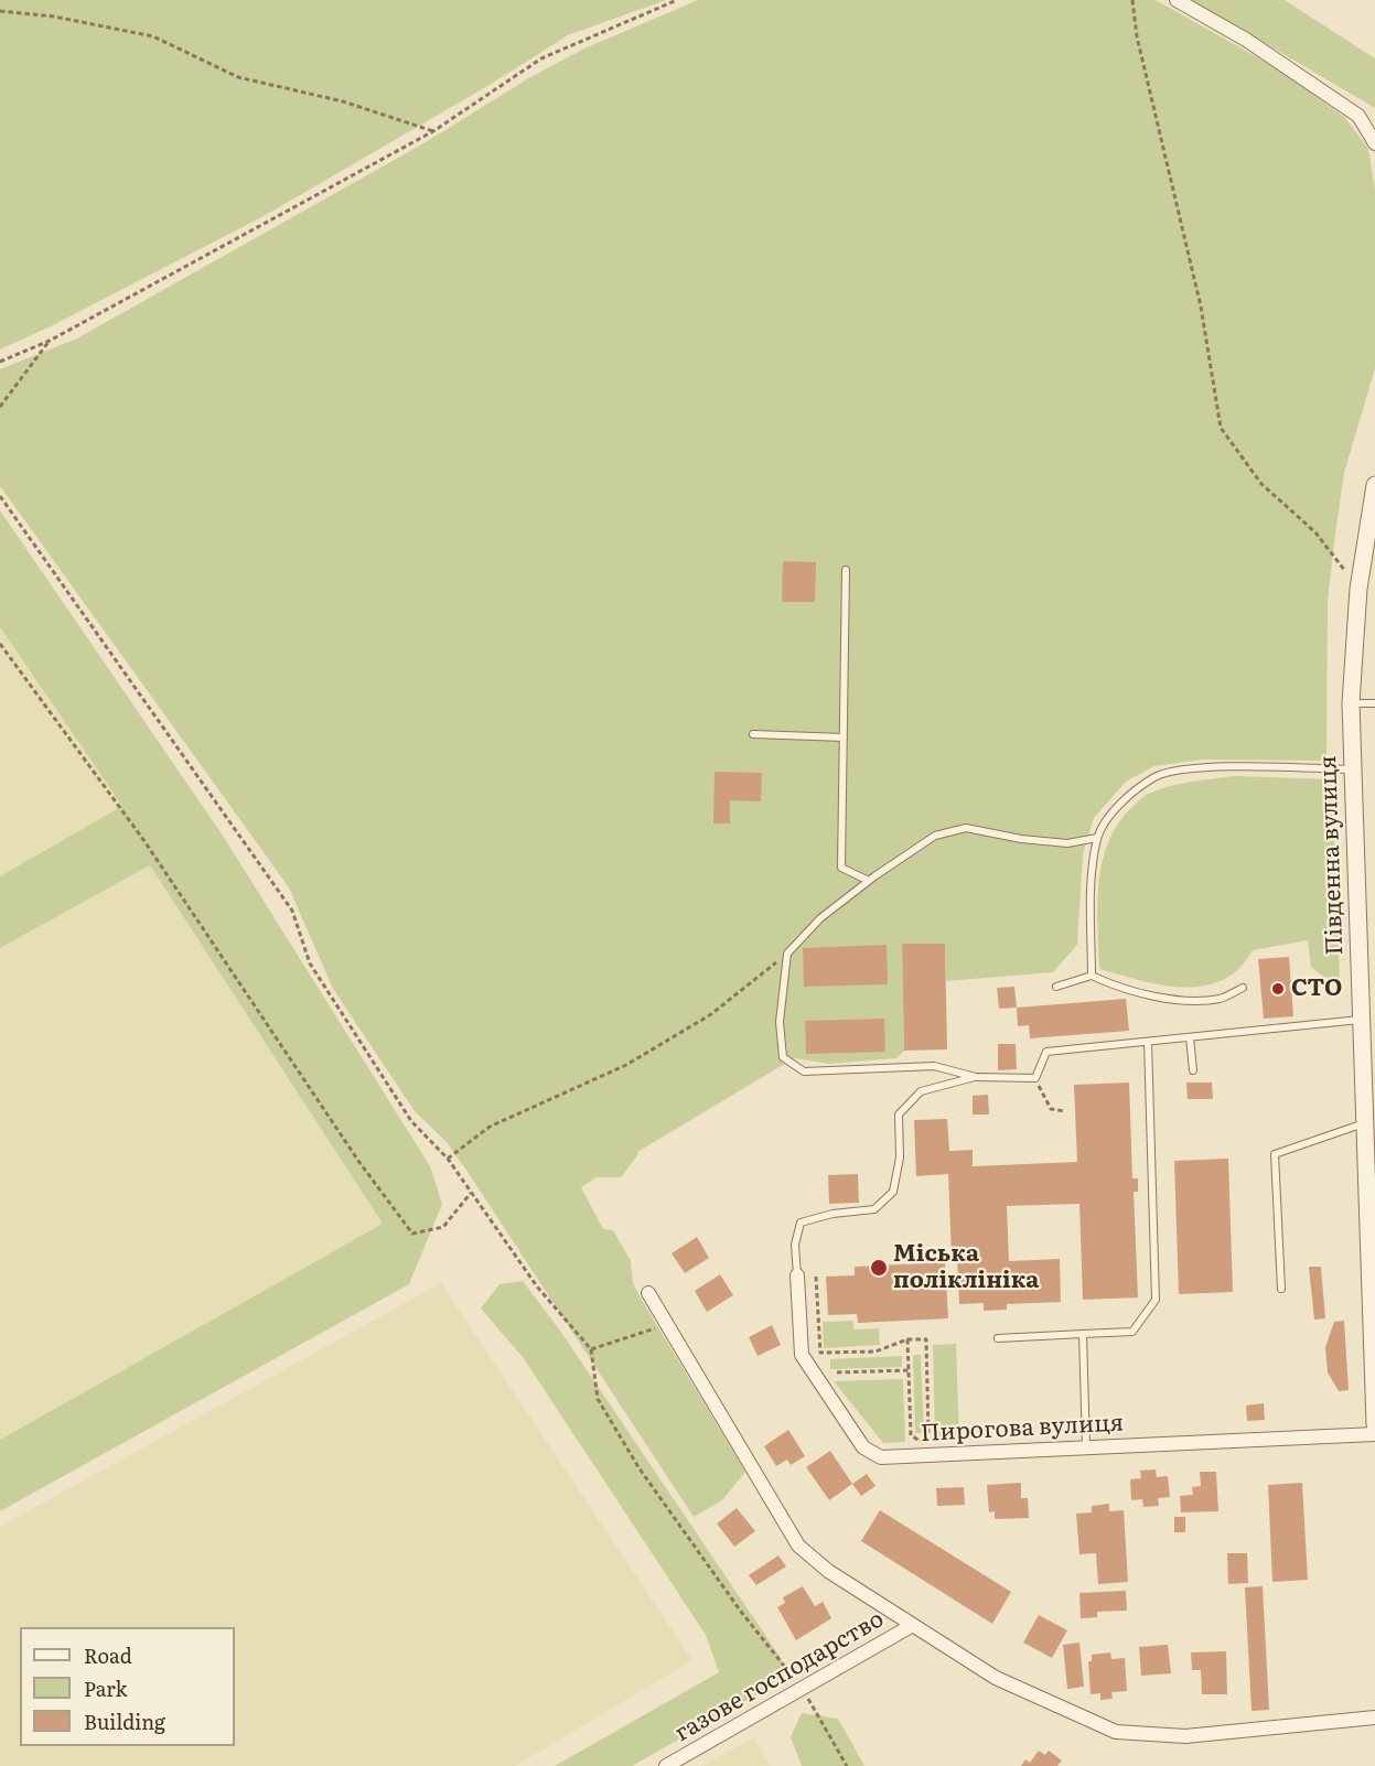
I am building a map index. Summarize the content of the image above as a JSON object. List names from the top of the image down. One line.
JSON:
{"streets":{"street":["Південна вулиця","Пирогова вулиця","газове господарство"]},"places":["СТО","Міська поліклініка"],"legend":["Road","Park","Building"]}
